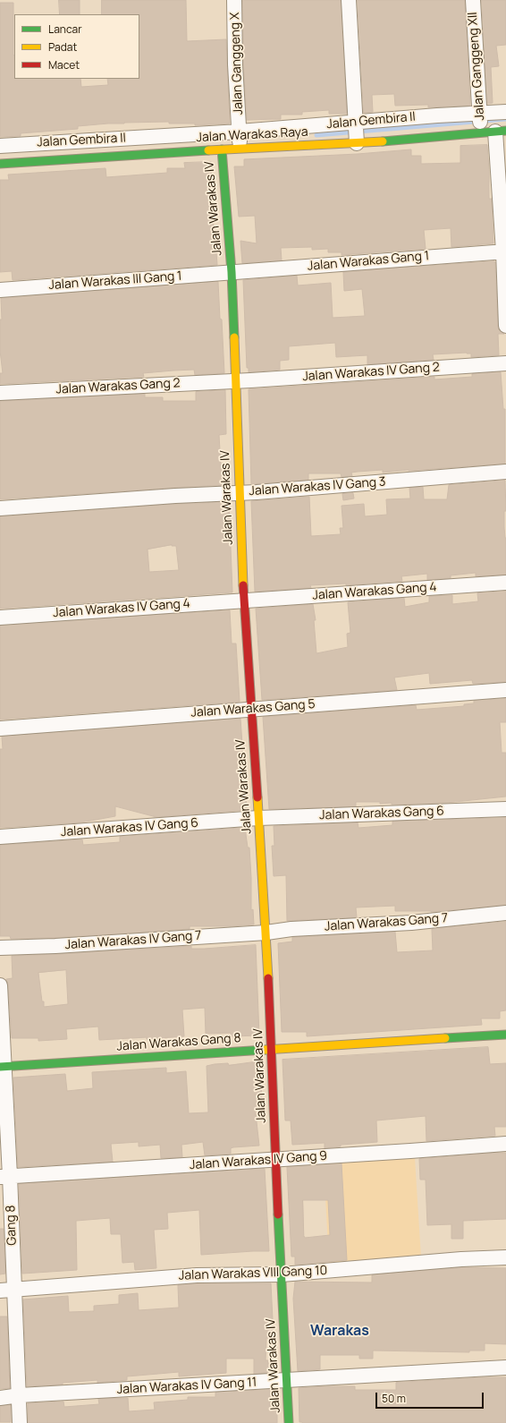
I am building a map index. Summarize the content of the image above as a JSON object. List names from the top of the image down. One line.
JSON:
{"streets":{"street":["Jalan Ganggeng X","Jalan Ganggeng XII","Jalan Gembira II","Jalan Warakas Raya","Jalan Warakas IV","Jalan Warakas Gang 1","Jalan Warakas III Gang 1","Jalan Warakas IV Gang 2","Jalan Warakas Gang 2","Jalan Warakas IV Gang 3","Jalan Warakas Gang 4","Jalan Warakas IV Gang 4","Jalan Warakas Gang 5","Jalan Warakas Gang 6","Jalan Warakas IV Gang 6","Jalan Warakas Gang 7","Jalan Warakas IV Gang 7","Jalan Warakas Gang 8","Jalan Warakas IV Gang 9","Gang 8","Jalan Warakas VIII Gang 10","Jalan Warakas IV Gang 11"]},"crossings":[["Jalan Ganggeng X","Jalan Gembira II"],["Jalan Ganggeng X","Jalan Warakas Raya"],["Jalan Ganggeng XII","Jalan Gembira II"],["Jalan Ganggeng XII","Jalan Warakas Raya"],["Jalan Ganggeng XII","Jalan Warakas Gang 1"],["Jalan Gembira II","Jalan Warakas Raya"],["Jalan Warakas Raya","Jalan Warakas IV"],["Jalan Warakas IV","Jalan Warakas Gang 1"],["Jalan Warakas IV","Jalan Warakas III Gang 1"],["Jalan Warakas IV","Jalan Warakas IV Gang 2"],["Jalan Warakas IV","Jalan Warakas Gang 2"],["Jalan Warakas IV","Jalan Warakas IV Gang 3"],["Jalan Warakas IV","Jalan Warakas Gang 4"],["Jalan Warakas IV","Jalan Warakas IV Gang 4"],["Jalan Warakas IV","Jalan Warakas Gang 5"],["Jalan Warakas IV","Jalan Warakas Gang 6"],["Jalan Warakas IV","Jalan Warakas IV Gang 6"],["Jalan Warakas IV","Jalan Warakas Gang 7"],["Jalan Warakas IV","Jalan Warakas IV Gang 7"],["Jalan Warakas IV","Jalan Warakas Gang 8"],["Jalan Warakas IV","Jalan Warakas IV Gang 9"],["Jalan Warakas IV","Jalan Warakas VIII Gang 10"],["Jalan Warakas IV","Jalan Warakas IV Gang 11"],["Jalan Warakas Gang 1","Jalan Warakas III Gang 1"],["Jalan Warakas IV Gang 2","Jalan Warakas Gang 2"],["Jalan Warakas Gang 4","Jalan Warakas IV Gang 4"],["Jalan Warakas Gang 6","Jalan Warakas IV Gang 6"],["Jalan Warakas Gang 7","Jalan Warakas IV Gang 7"],["Jalan Warakas Gang 8","Gang 8"],["Jalan Warakas IV Gang 9","Gang 8"],["Gang 8","Jalan Warakas VIII Gang 10"],["Gang 8","Jalan Warakas IV Gang 11"]],"districts":["Warakas"],"legend":["Lancar","Padat","Macet"],"scale_bar":"50 m"}
